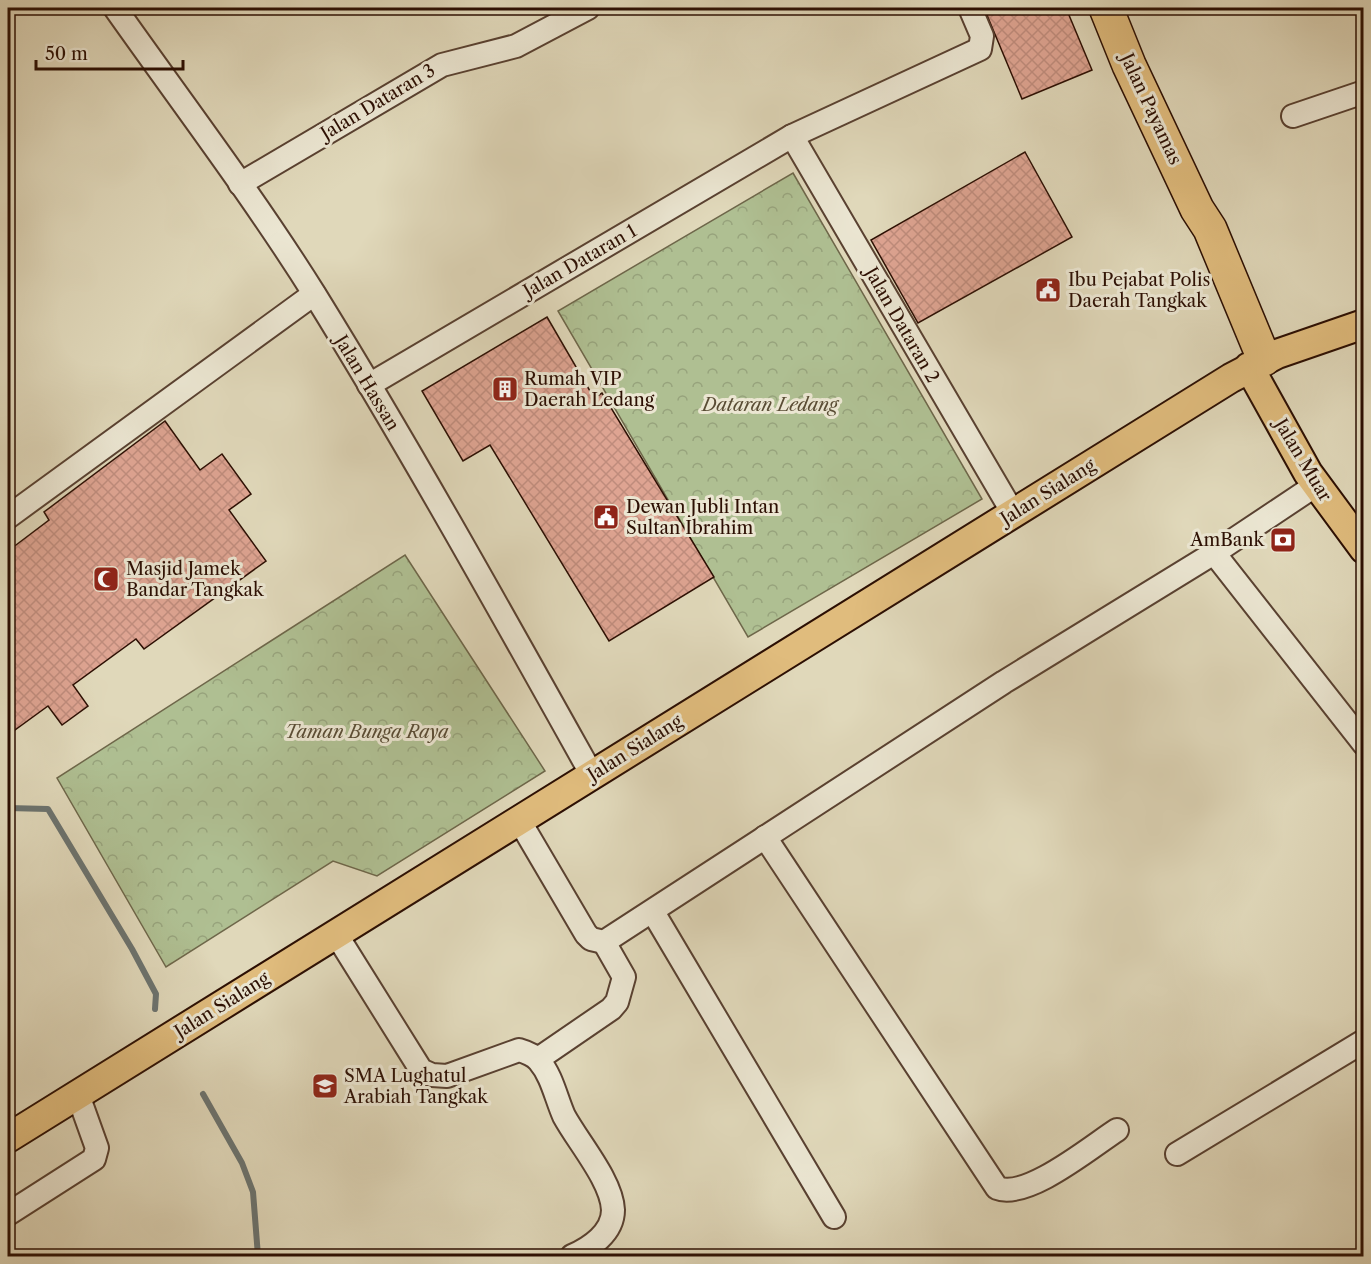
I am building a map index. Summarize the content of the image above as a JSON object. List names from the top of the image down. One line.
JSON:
{"streets":{"highway":["Jalan Payamas"],"main road":["Jalan Muar","Jalan Sialang"],"street":["Jalan Dataran 3","Jalan Dataran 1","Jalan Dataran 2","Jalan Hassan"]},"crossings":[["Jalan Dataran 3","Jalan Hassan"],["Jalan Payamas","Jalan Muar"],["Jalan Payamas","Jalan Sialang"],["Jalan Dataran 1","Jalan Dataran 2"],["Jalan Dataran 1","Jalan Hassan"],["Jalan Dataran 2","Jalan Sialang"],["Jalan Hassan","Jalan Sialang"],["Jalan Muar","Jalan Sialang"]],"parks":["Dataran Ledang","Taman Bunga Raya"],"places":{"public building":["Ibu Pejabat Polis Daerah Tangkak","Dewan Jubli Intan Sultan Ibrahim"],"building":["Rumah VIP Daerah Ledang"],"bank":["AmBank"],"mosque":["Masjid Jamek Bandar Tangkak"],"school or university":["SMA Lughatul Arabiah Tangkak"]},"scale_bar":"50 m"}
